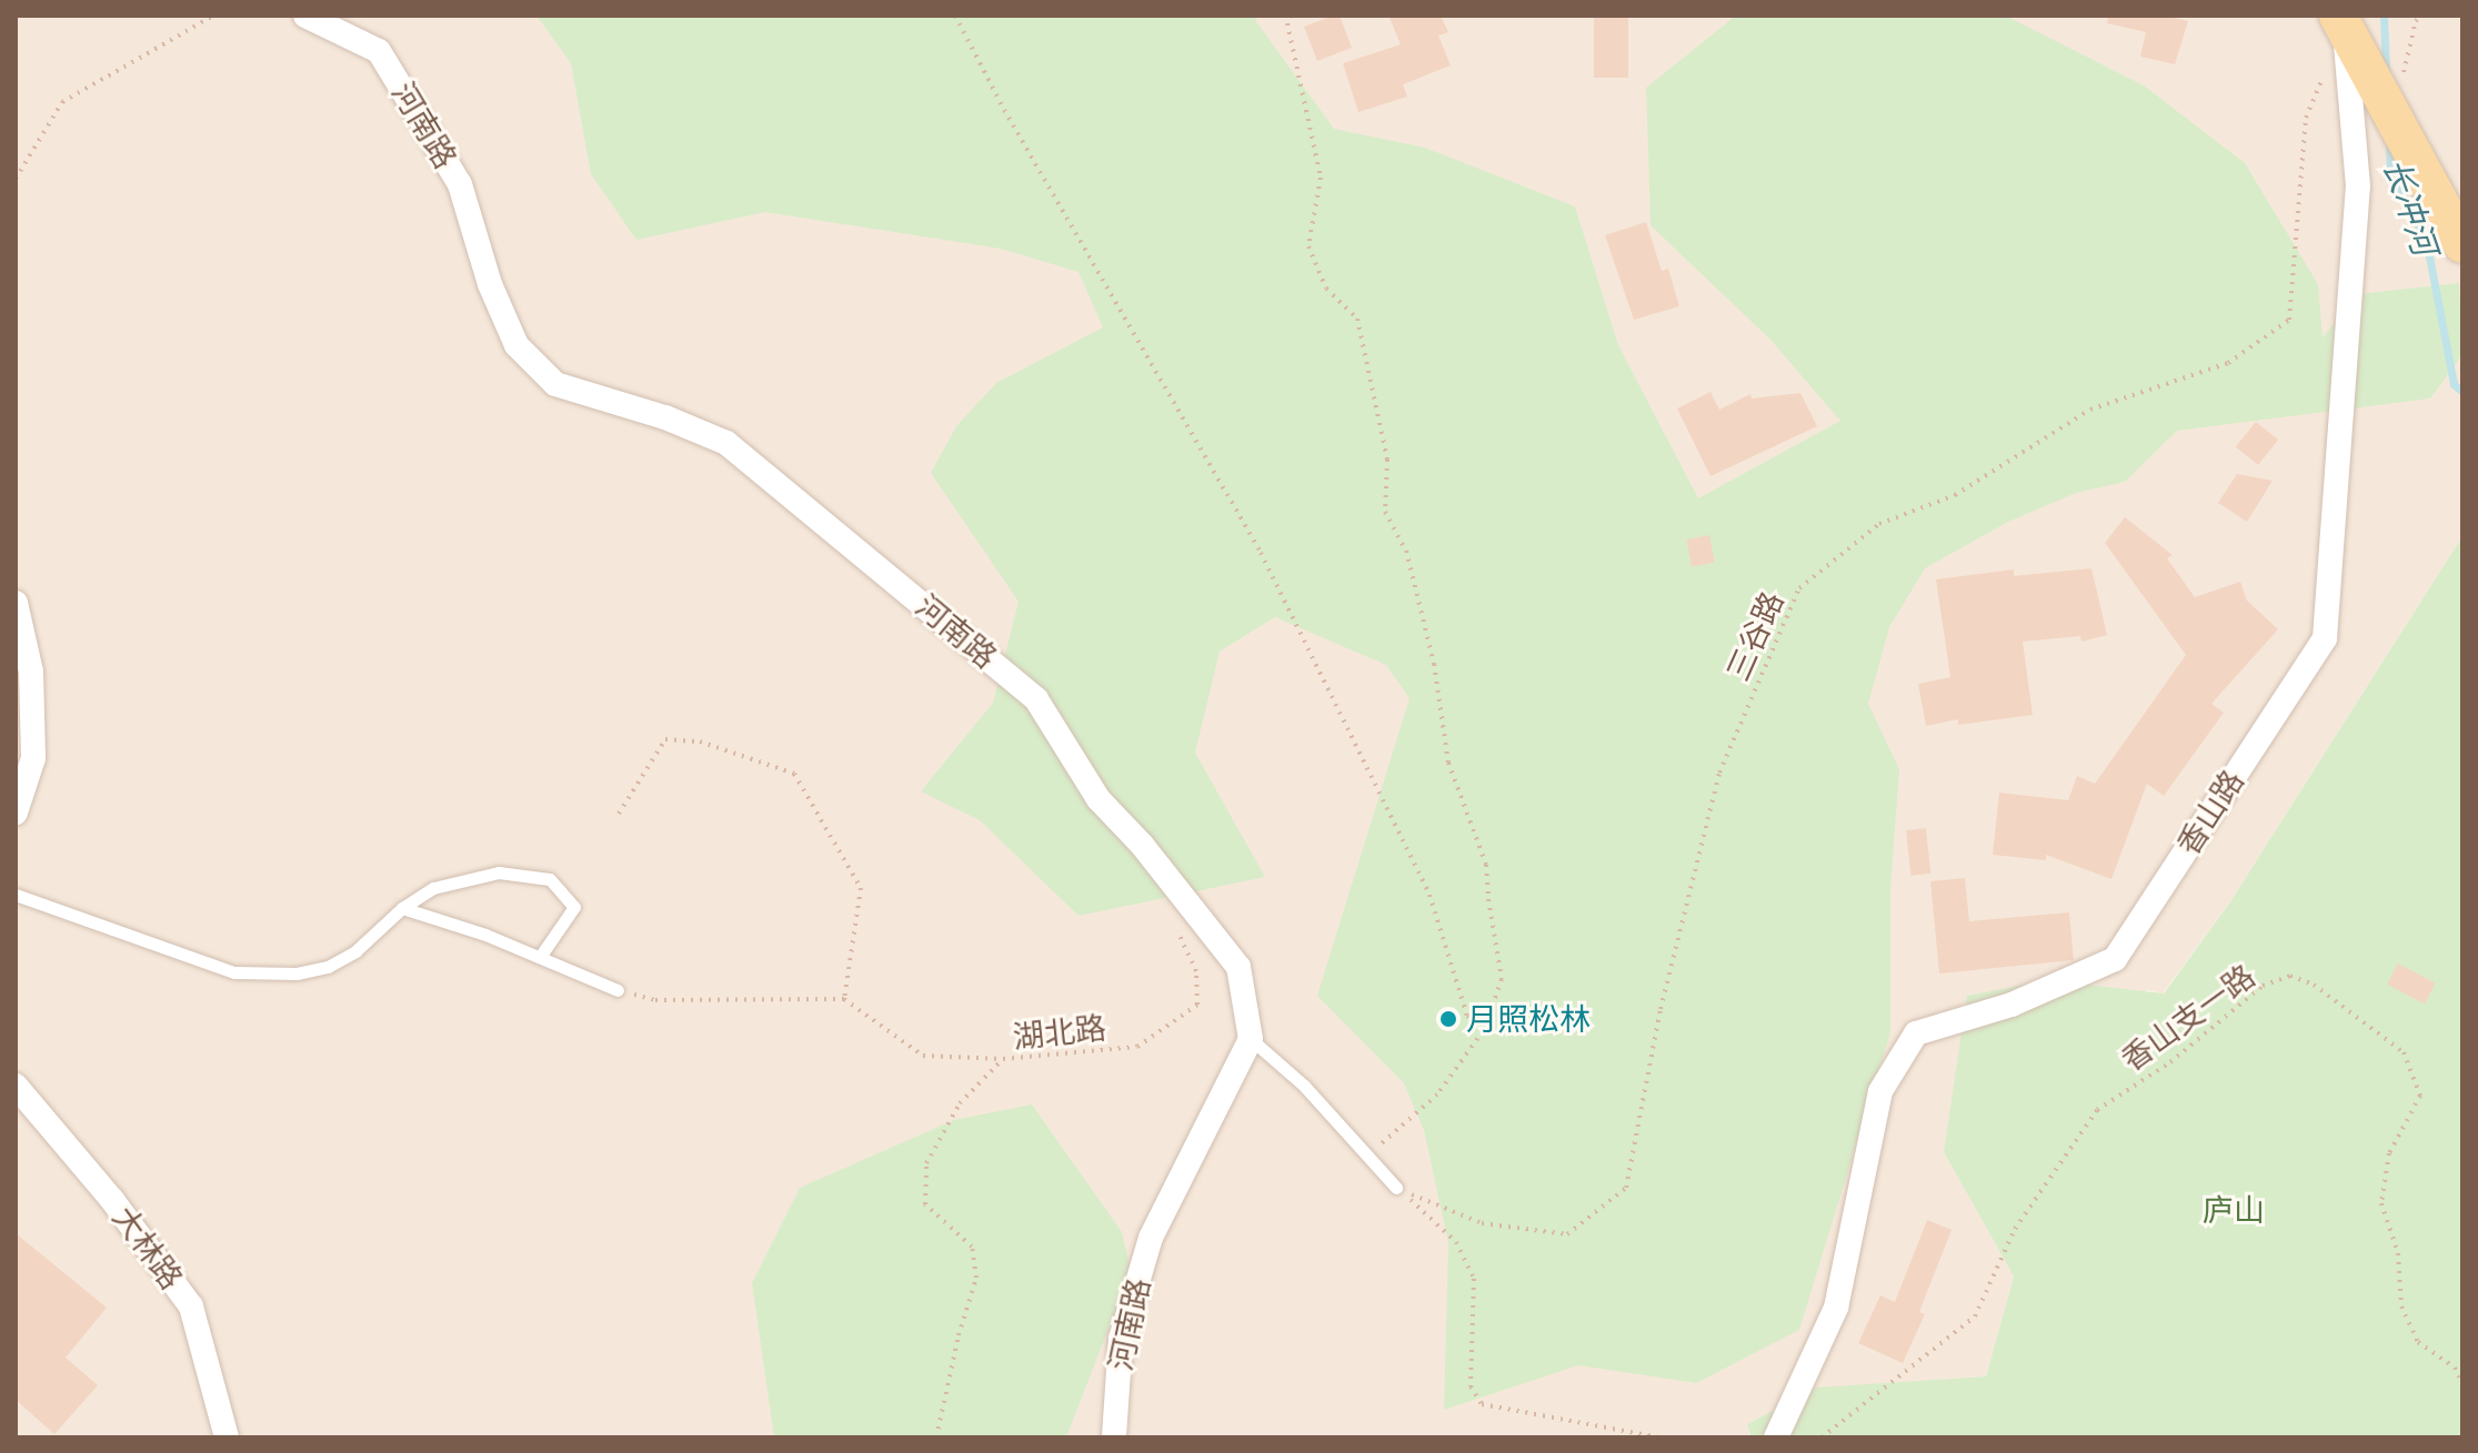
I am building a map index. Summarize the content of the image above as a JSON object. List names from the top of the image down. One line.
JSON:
{"streets":{"street":["河南路","香山路","大林路"],"path":["三谷路","香山支一路","湖北路"]},"water":["长冲河"],"parks":["庐山"],"places":["月照松林"]}
